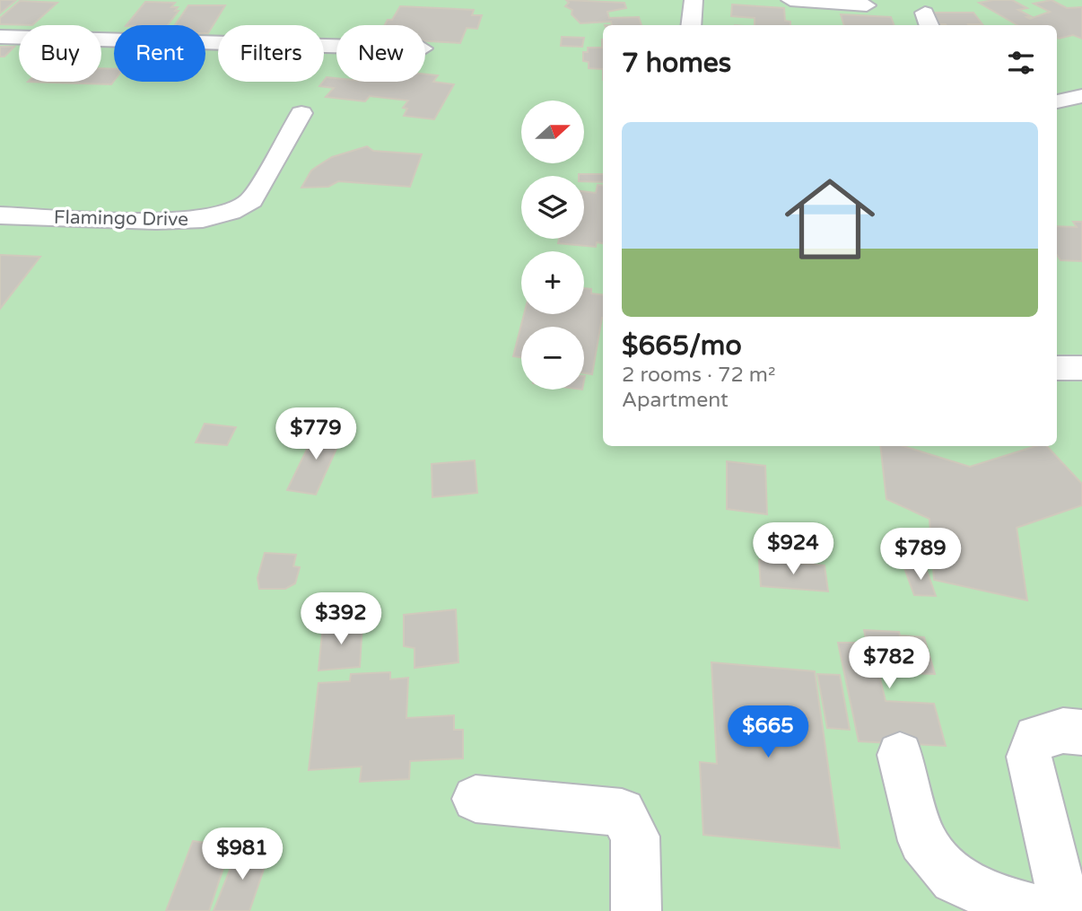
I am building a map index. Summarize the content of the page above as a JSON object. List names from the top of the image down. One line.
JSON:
{"streets":{"street":["Flamingo Drive"]},"north":"right","page":{"chip":["Buy","Rent","Filters","New"],"heading":"7 homes","map_buttons":["+","−"],"list":[{"name":"$665/mo","note":"2 rooms · 72 m² · Apartment"}],"price":["$779","$924","$789","$392","$782","$665","$981"]}}
